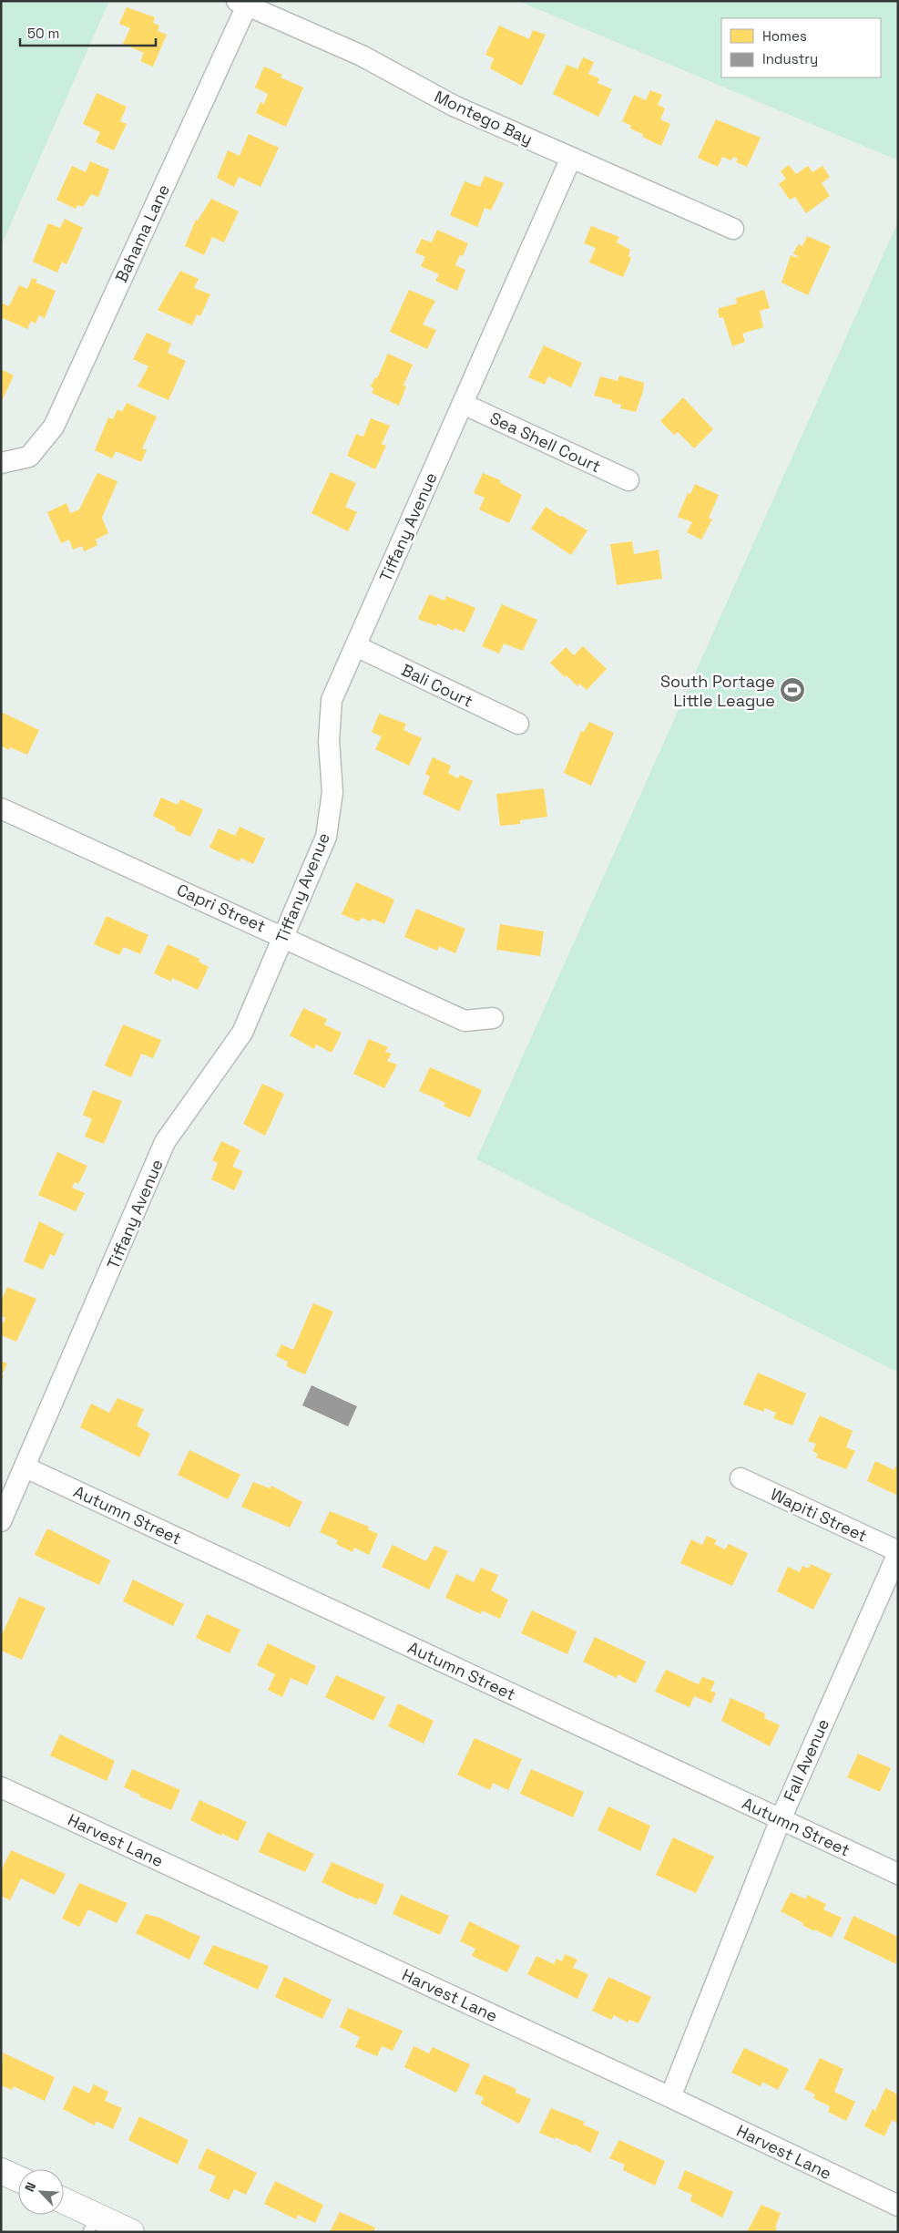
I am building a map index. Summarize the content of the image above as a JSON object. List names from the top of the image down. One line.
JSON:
{"streets":{"street":["Montego Bay","Bahama Lane","Sea Shell Court","Tiffany Avenue","Bali Court","Capri Street","Autumn Street","Wapiti Street","Fall Avenue","Harvest Lane"]},"crossings":[["Montego Bay","Bahama Lane"],["Montego Bay","Tiffany Avenue"],["Sea Shell Court","Tiffany Avenue"],["Tiffany Avenue","Bali Court"],["Tiffany Avenue","Capri Street"],["Tiffany Avenue","Autumn Street"],["Autumn Street","Fall Avenue"],["Wapiti Street","Fall Avenue"],["Fall Avenue","Harvest Lane"]],"places":{"sports":["South Portage Little League"]},"legend":["Homes","Industry"],"scale_bar":"50 m","north":"top left"}
